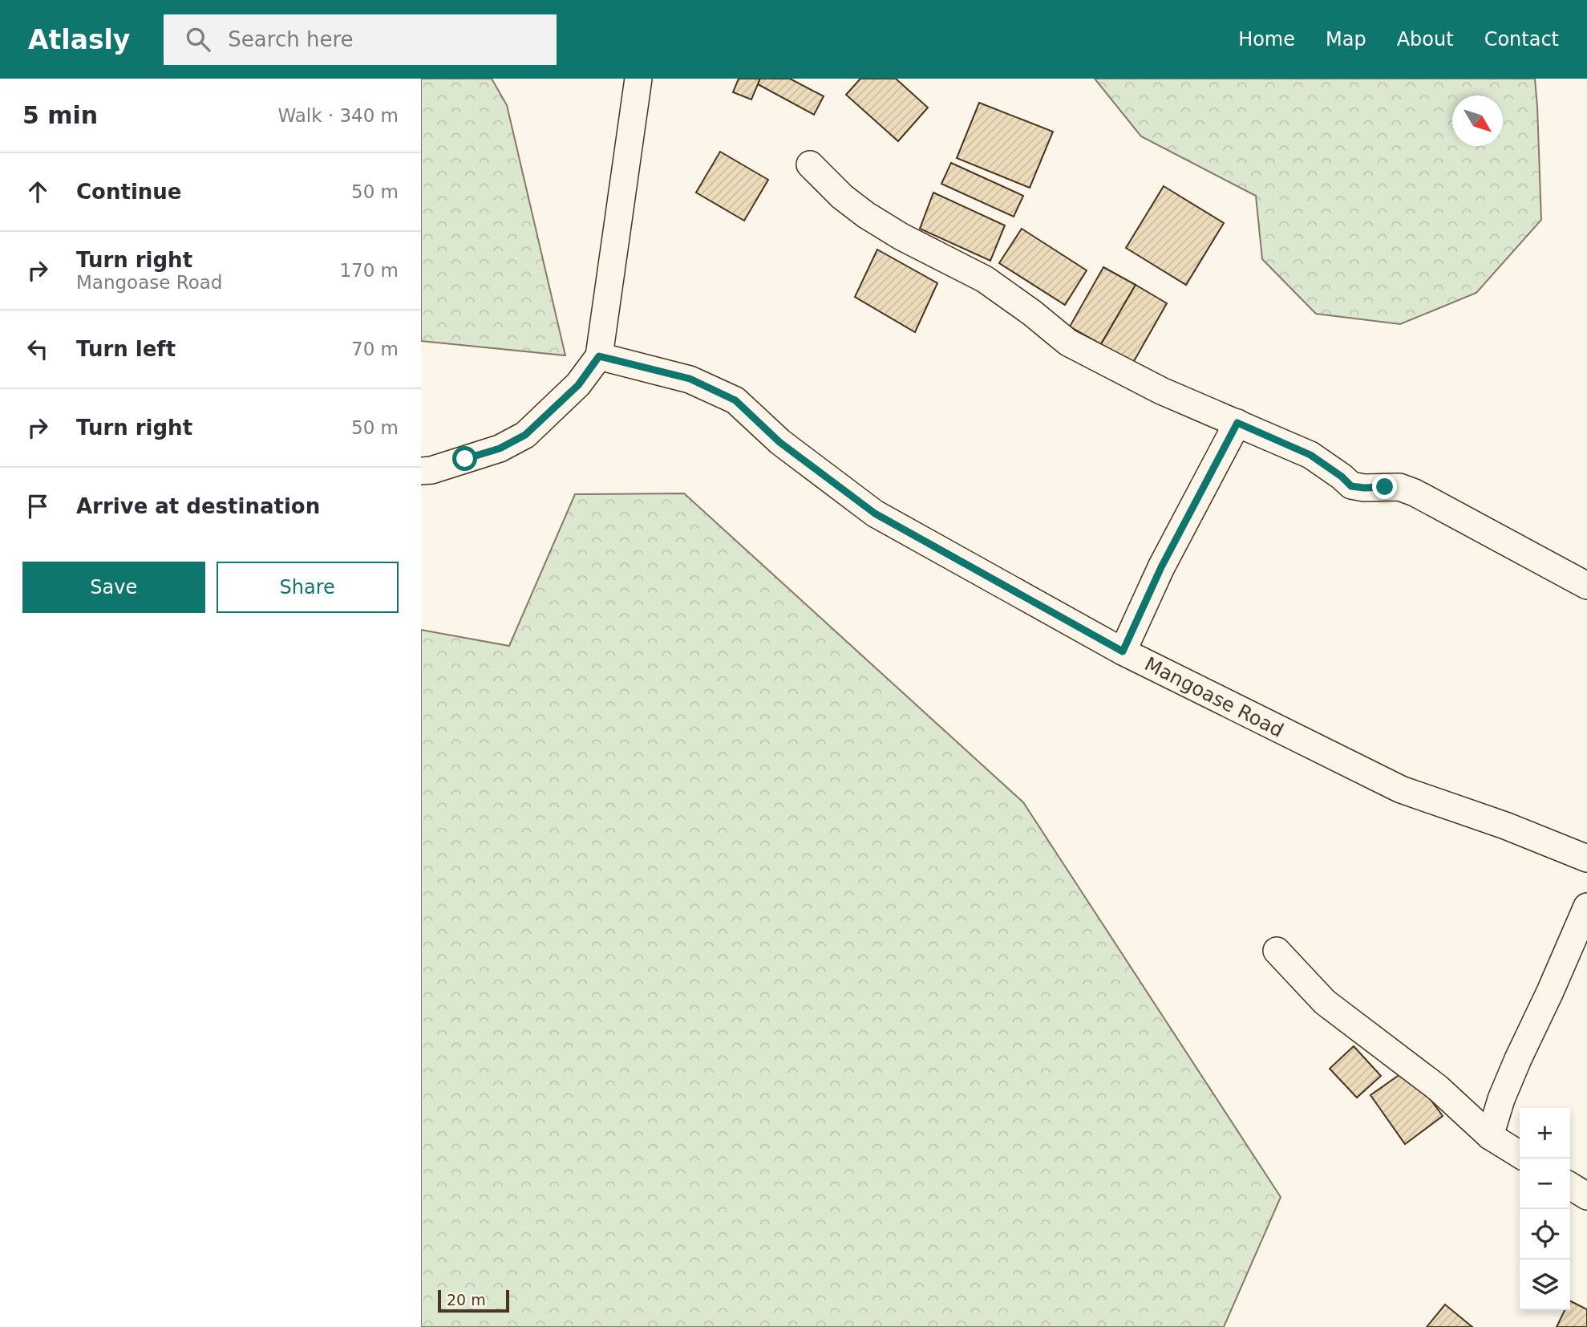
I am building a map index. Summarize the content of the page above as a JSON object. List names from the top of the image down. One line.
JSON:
{"streets":{"street":["Mangoase Road"]},"scale_bar":"20 m","north":"bottom right","page":{"header":"Atlasly","search":"Search here","nav":["Home","Map","About","Contact"],"heading":["5 min","Walk · 340 m"],"list":[["Continue","50 m"],["Turn right","Mangoase Road","170 m"],["Turn left","70 m"],["Turn right","50 m"],"Arrive at destination"],"buttons":["Save","Share"],"map_buttons":["+","−"],"scale":"20 m"}}
